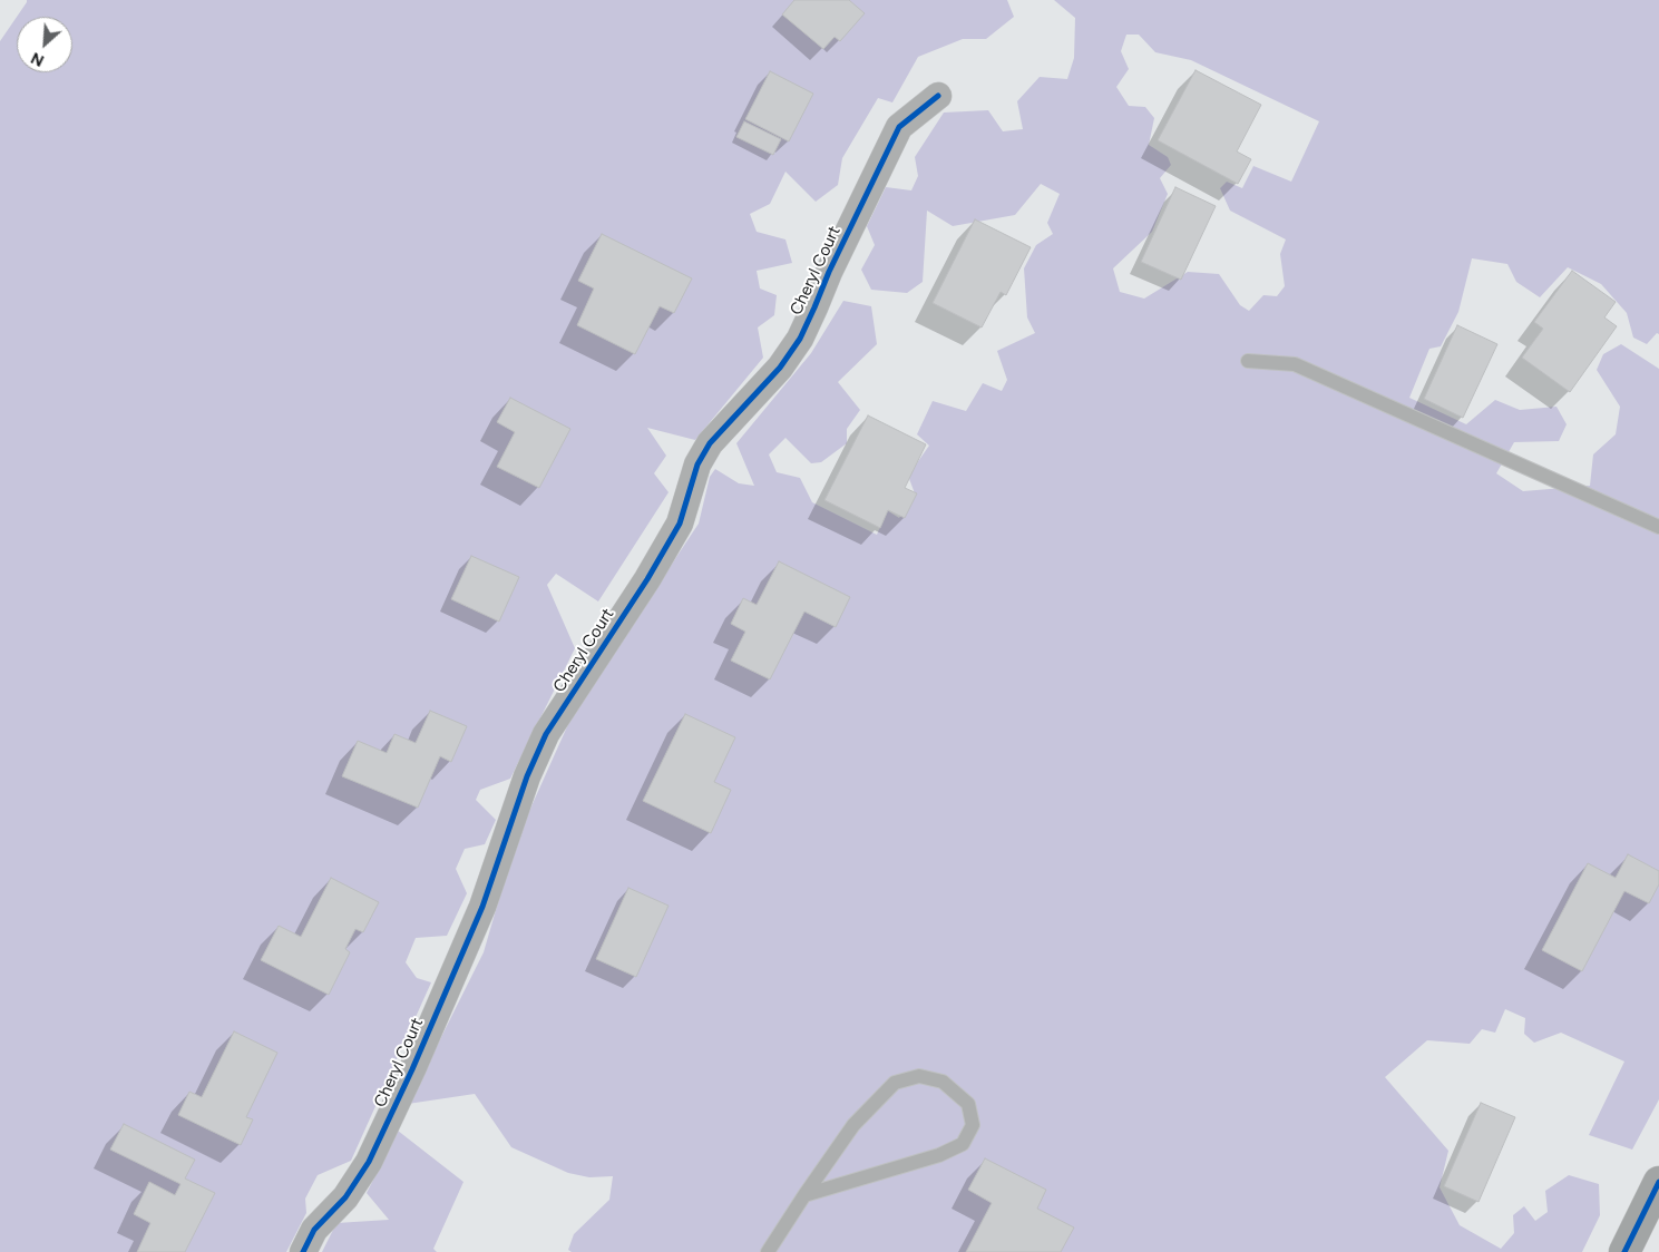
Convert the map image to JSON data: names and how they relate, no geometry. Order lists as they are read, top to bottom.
{
  "streets": {
    "street": ["Cheryl Court"]
  },
  "north": "bottom left"
}
